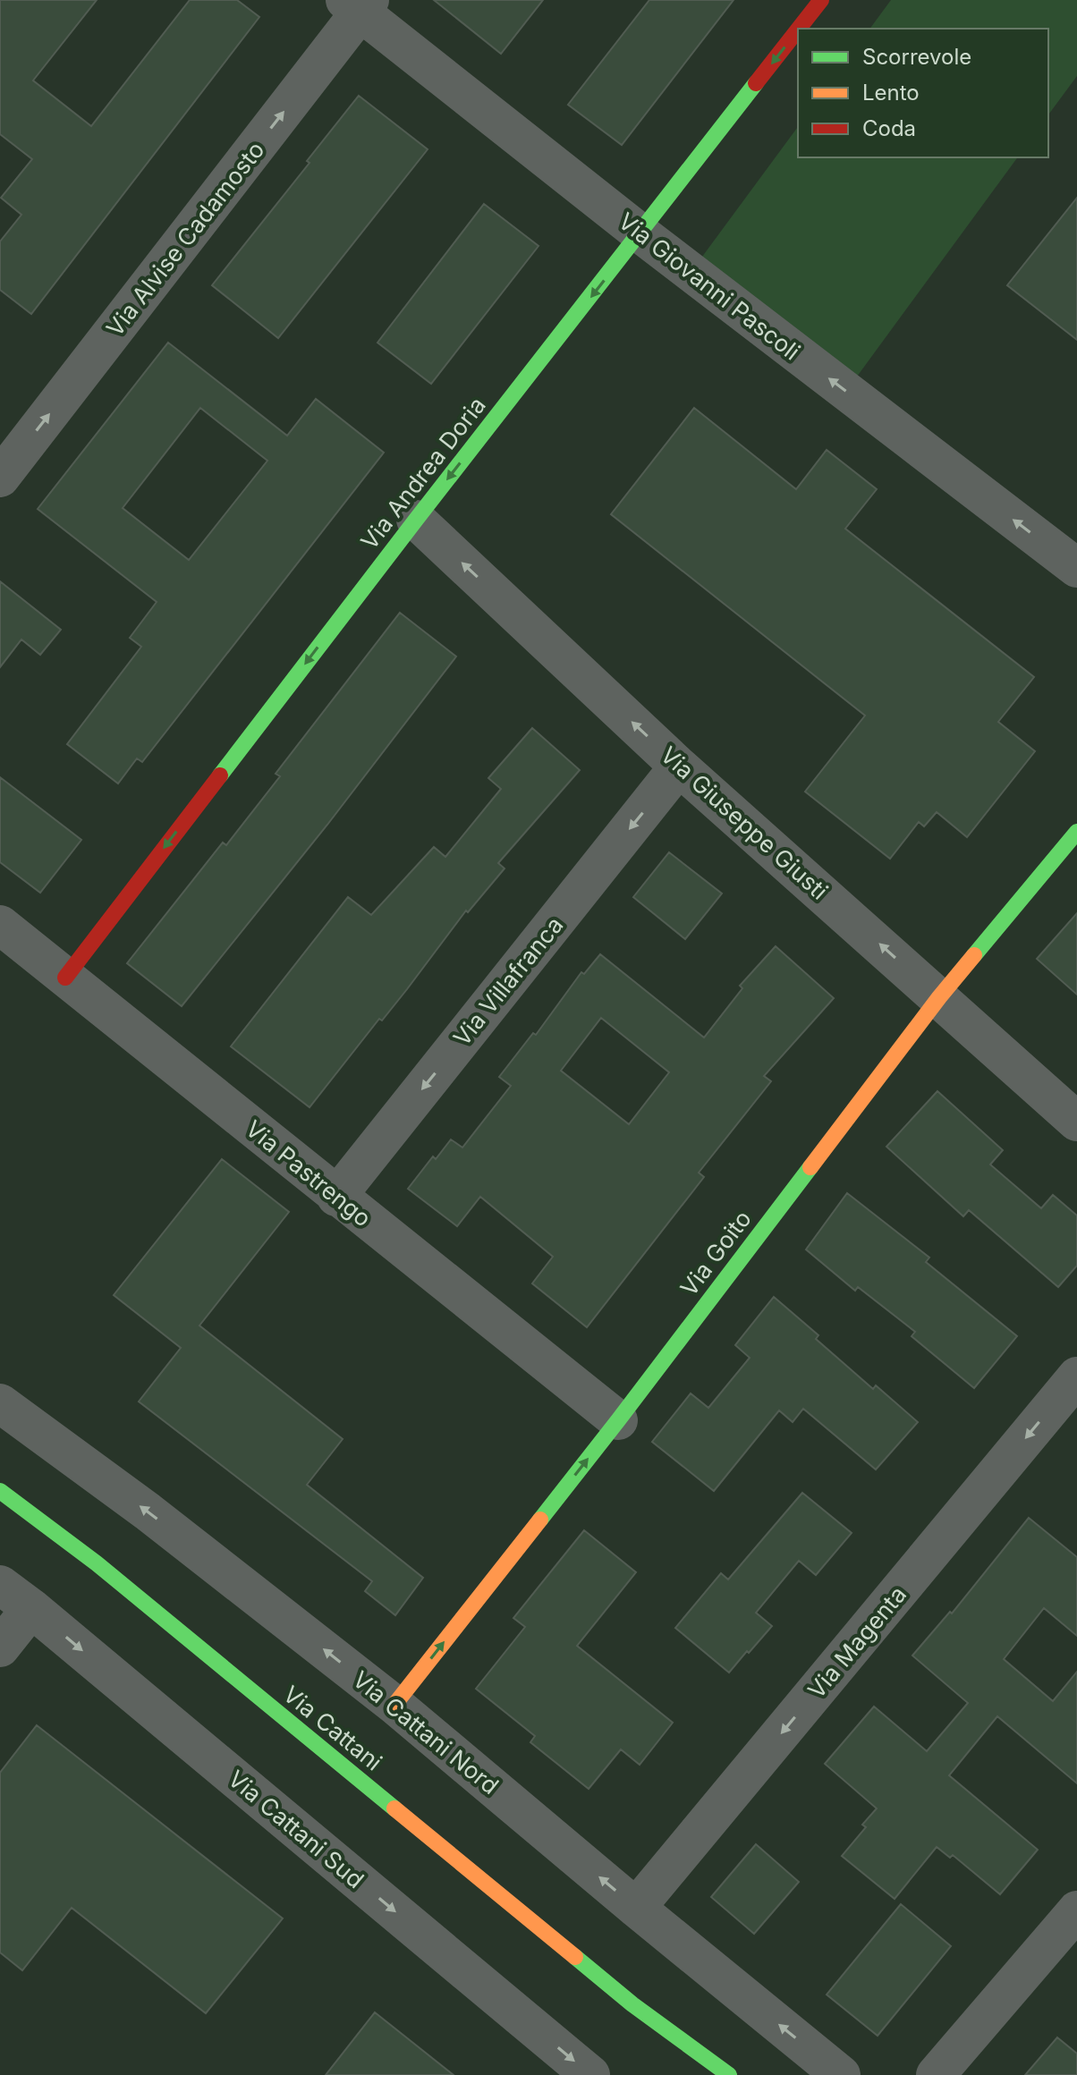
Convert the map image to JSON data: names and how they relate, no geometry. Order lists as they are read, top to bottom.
{
  "streets": {
    "street": [
      "Via Alvise Cadamosto",
      "Via Giovanni Pascoli",
      "Via Andrea Doria",
      "Via Giuseppe Giusti",
      "Via Villafranca",
      "Via Pastrengo",
      "Via Goito",
      "Via Magenta",
      "Via Cattani",
      "Via Cattani Nord",
      "Via Cattani Sud"
    ]
  },
  "crossings": [
    ["Via Alvise Cadamosto", "Via Giovanni Pascoli"],
    ["Via Giovanni Pascoli", "Via Andrea Doria"],
    ["Via Andrea Doria", "Via Giuseppe Giusti"],
    ["Via Andrea Doria", "Via Pastrengo"],
    ["Via Giuseppe Giusti", "Via Villafranca"],
    ["Via Giuseppe Giusti", "Via Goito"],
    ["Via Villafranca", "Via Pastrengo"],
    ["Via Pastrengo", "Via Goito"],
    ["Via Goito", "Via Cattani Nord"],
    ["Via Magenta", "Via Cattani Nord"]
  ],
  "one_way": [
    "Via Alvise Cadamosto",
    "Via Giovanni Pascoli",
    "Via Andrea Doria",
    "Via Giuseppe Giusti",
    "Via Villafranca",
    "Via Cattani Nord",
    "Via Cattani Sud"
  ],
  "legend": ["Scorrevole", "Lento", "Coda"]
}
